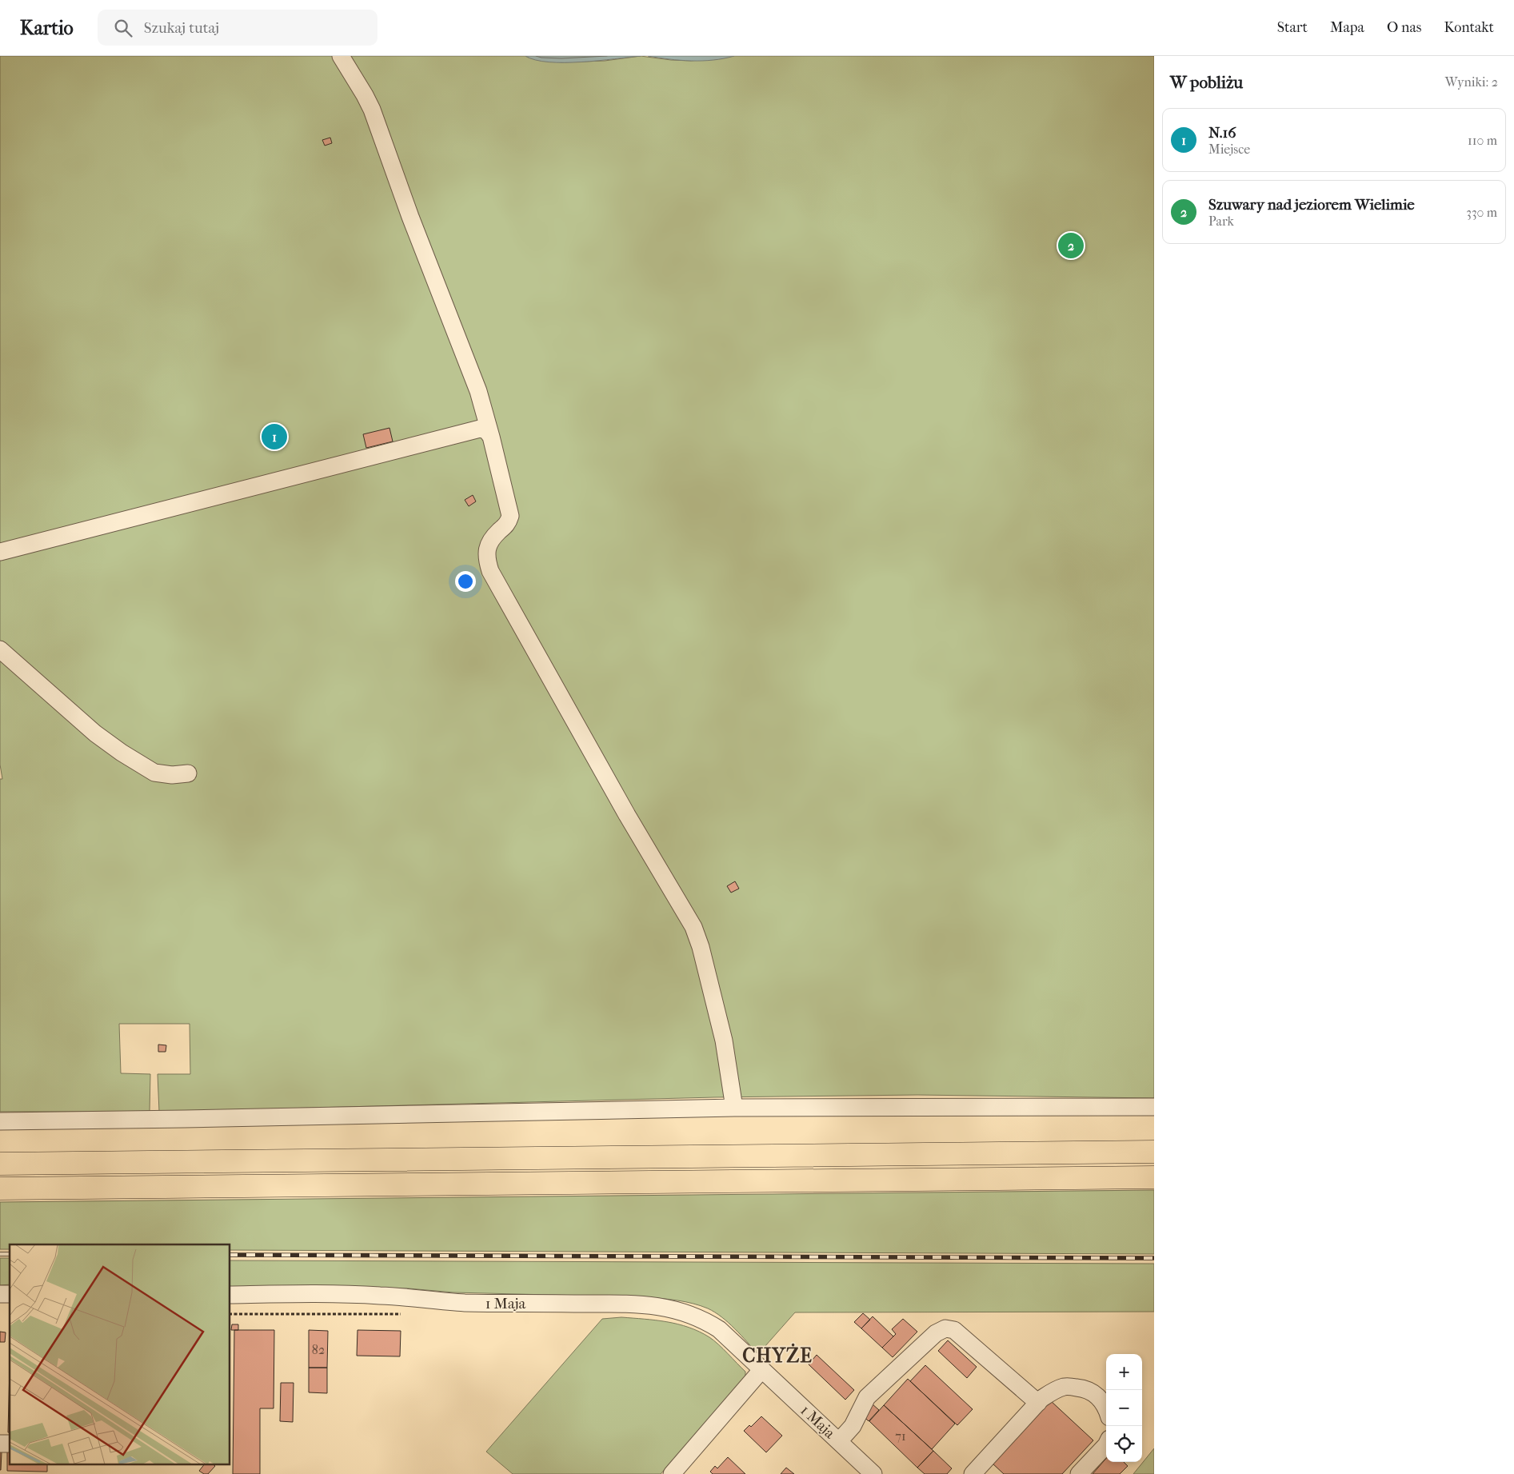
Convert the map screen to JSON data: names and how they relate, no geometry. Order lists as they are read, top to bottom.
{
  "streets": {
    "street": ["1 Maja"]
  },
  "districts": ["CHYŻE"],
  "house_numbers": ["82", "71"],
  "page": {
    "header": "Kartio",
    "search": "Szukaj tutaj",
    "nav": [
      "Start",
      "Mapa",
      "O nas",
      "Kontakt"
    ],
    "heading": ["W pobliżu", "Wyniki: 2"],
    "list": [
      {
        "mark": "1",
        "name": "N.16",
        "note": "Miejsce",
        "value": "110 m"
      },
      {
        "mark": "2",
        "name": "Szuwary nad jeziorem Wielimie",
        "note": "Park",
        "value": "330 m"
      }
    ],
    "pins": ["2", "1"],
    "map_buttons": ["+", "−"]
  }
}
